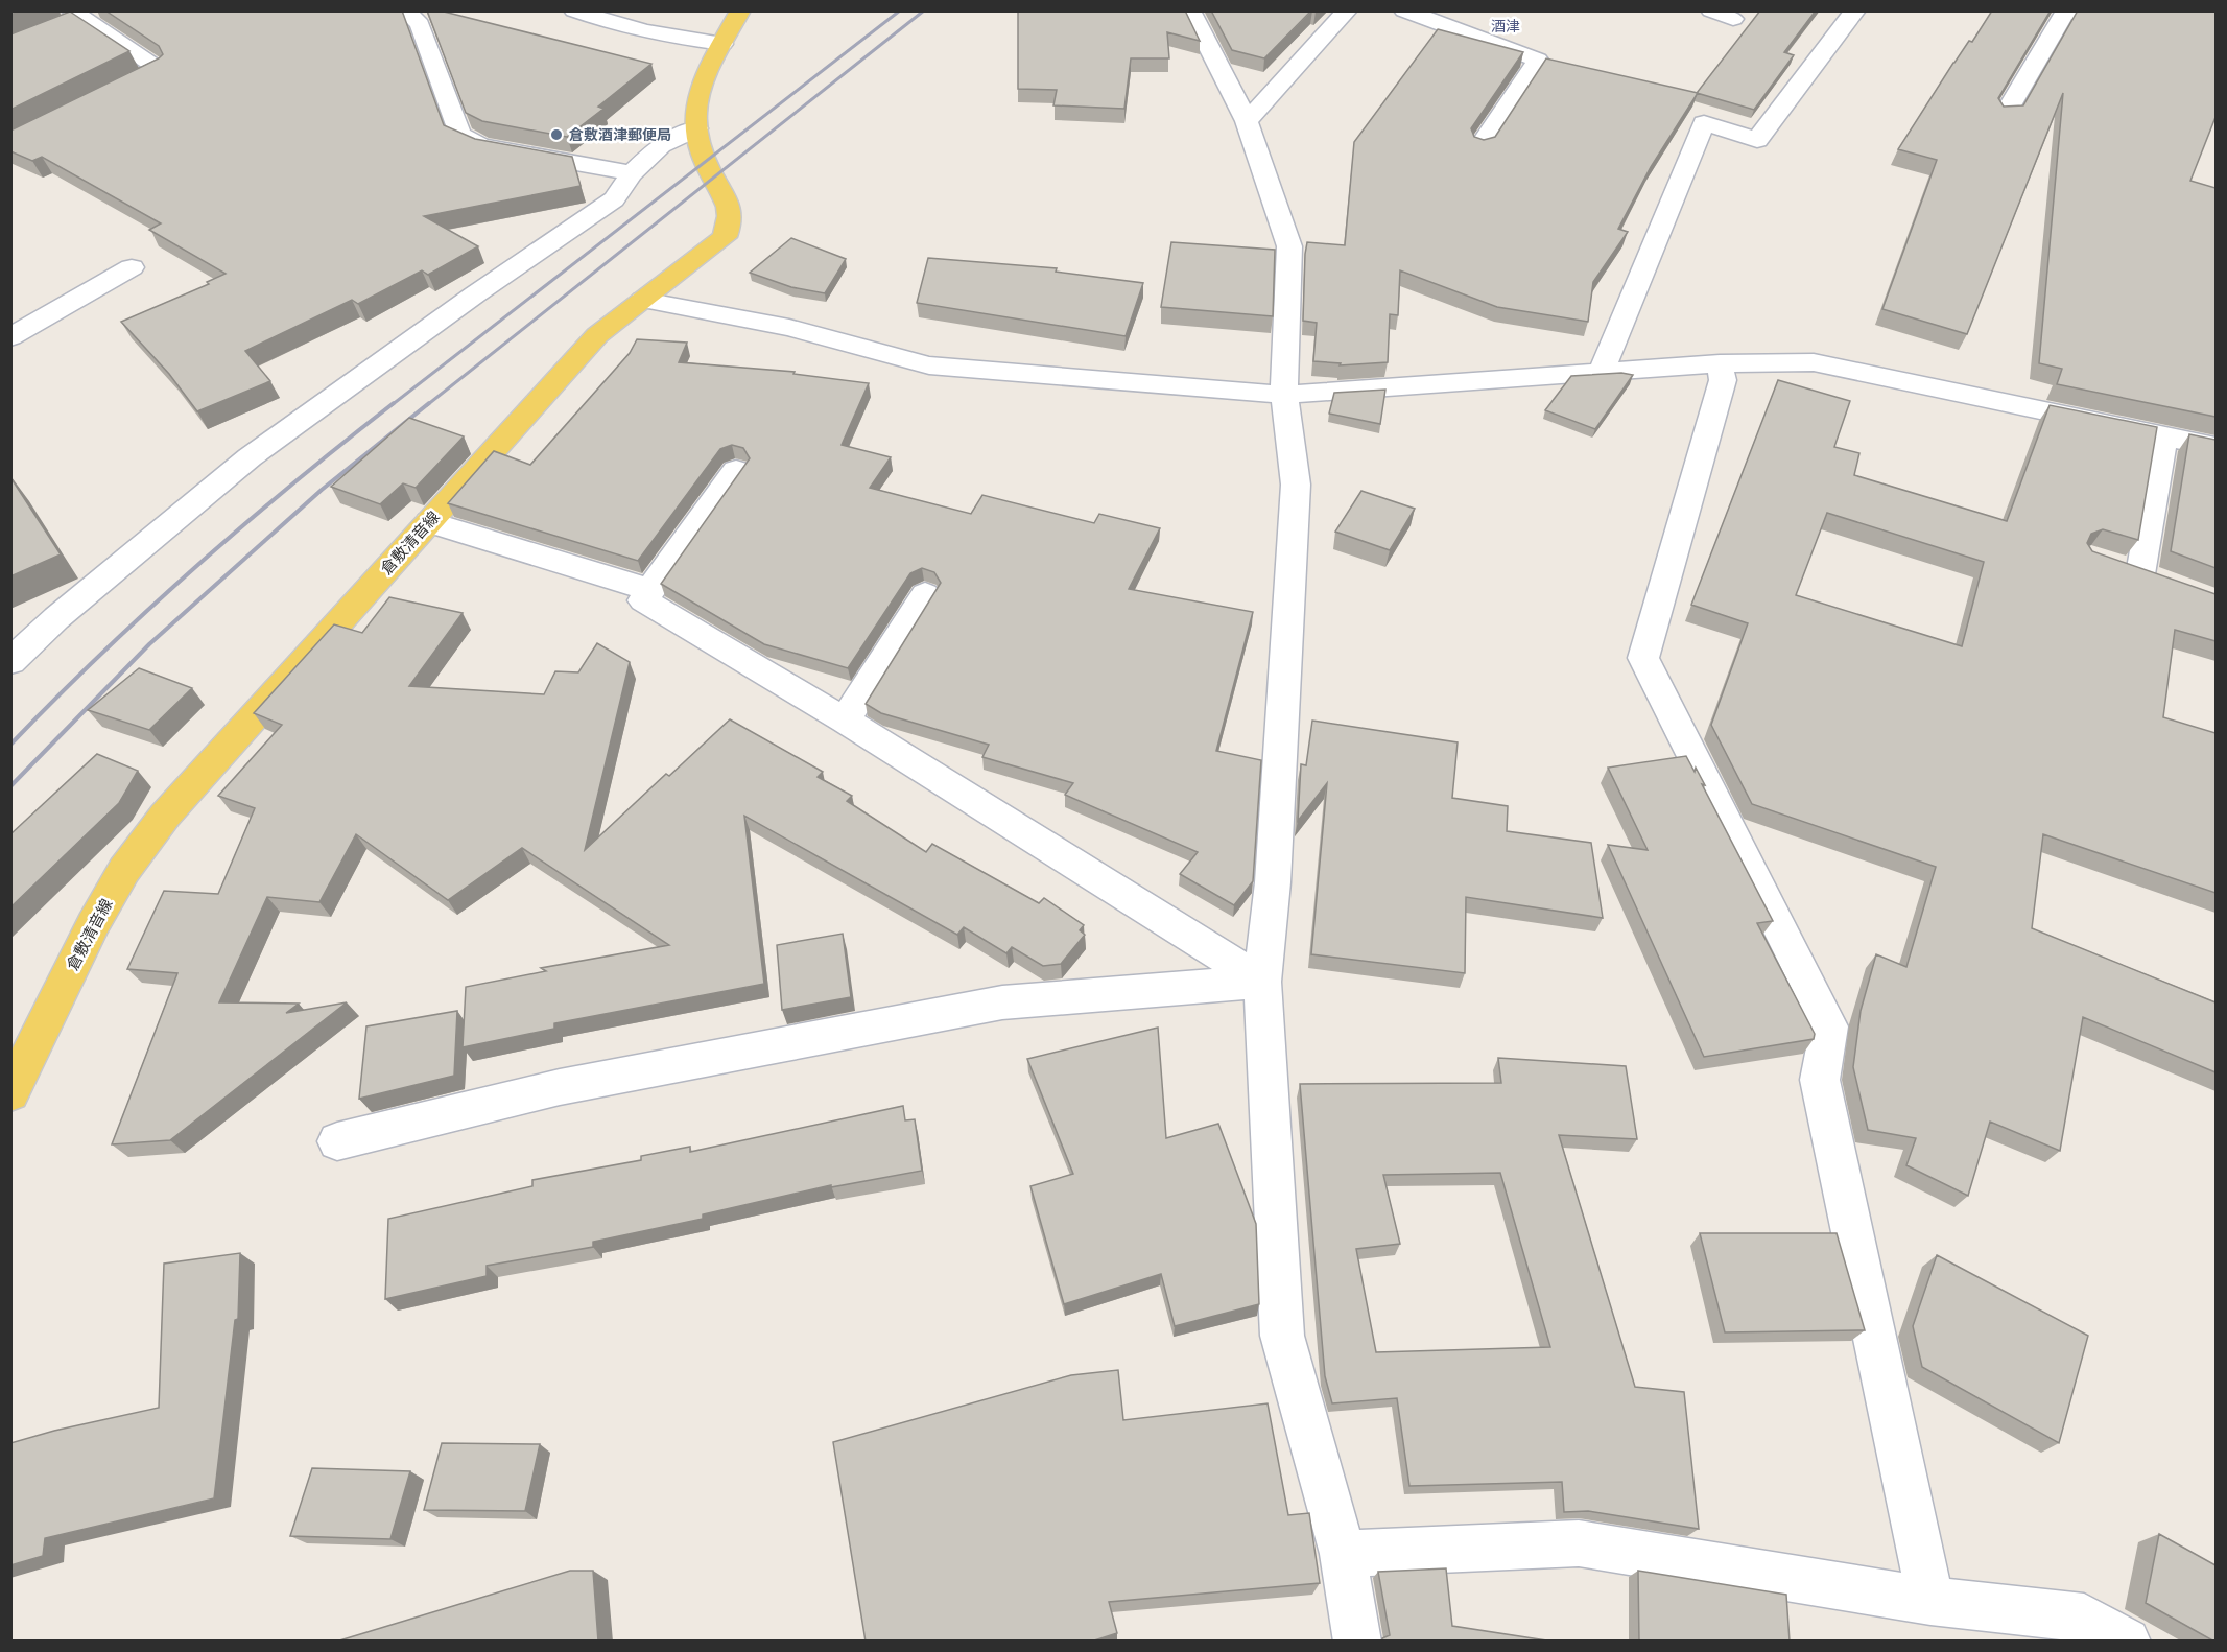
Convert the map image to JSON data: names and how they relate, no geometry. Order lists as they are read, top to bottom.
{
  "streets": {
    "main road": ["倉敷清音線"]
  },
  "districts": ["酒津"],
  "places": ["倉敷酒津郵便局"]
}
